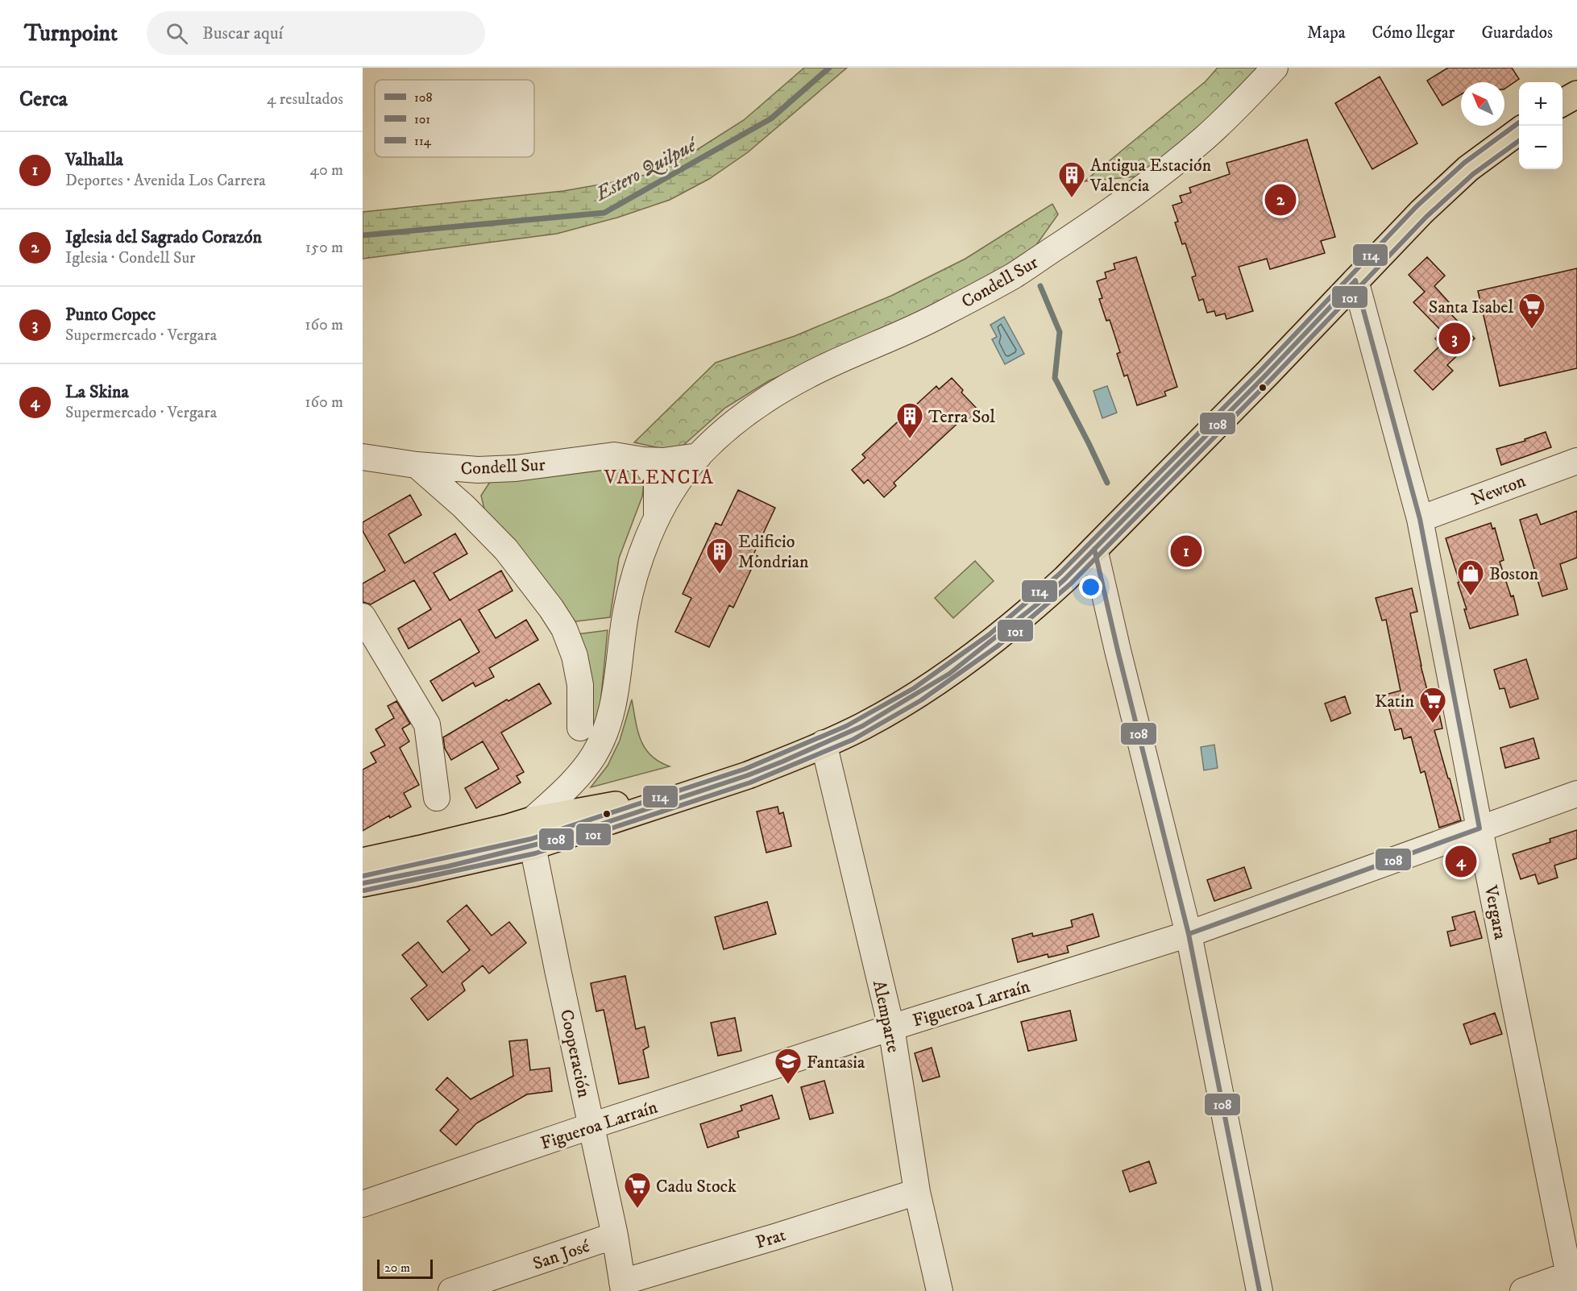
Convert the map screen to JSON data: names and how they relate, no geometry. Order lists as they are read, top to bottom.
{
  "streets": {
    "street": [
      "Condell Sur",
      "Newton",
      "Vergara",
      "Figueroa Larraín",
      "Alemparte",
      "Cooperación",
      "Prat",
      "San José"
    ]
  },
  "crossings": [
    ["Newton", "Vergara"],
    ["Vergara", "Figueroa Larraín"],
    ["Figueroa Larraín", "Alemparte"],
    ["Figueroa Larraín", "Cooperación"],
    ["Alemparte", "Prat"],
    ["Cooperación", "Prat"],
    ["Cooperación", "San José"]
  ],
  "districts": ["VALENCIA"],
  "water": ["Estero Quilpué"],
  "places": {
    "building": ["Antigua Estación Valencia", "Terra Sol", "Edificio Mondrian"],
    "supermarket": ["Santa Isabel", "Katin", "Cadu Stock"],
    "shop": ["Boston"],
    "school or university": ["Fantasia"]
  },
  "lines": ["transit line 114", "transit line 101", "transit line 108"],
  "legend": ["108", "101", "114"],
  "scale_bar": "20 m",
  "north": "top left",
  "page": {
    "header": "Turnpoint",
    "search": "Buscar aquí",
    "nav": ["Mapa", "Cómo llegar", "Guardados"],
    "heading": ["Cerca", "4 resultados"],
    "map_buttons": ["+", "−"],
    "list": [
      {
        "mark": "1",
        "name": "Valhalla",
        "note": "Deportes · Avenida Los Carrera",
        "value": "40 m"
      },
      {
        "mark": "2",
        "name": "Iglesia del Sagrado Corazón",
        "note": "Iglesia · Condell Sur",
        "value": "150 m"
      },
      {
        "mark": "3",
        "name": "Punto Copec",
        "note": "Supermercado · Vergara",
        "value": "160 m"
      },
      {
        "mark": "4",
        "name": "La Skina",
        "note": "Supermercado · Vergara",
        "value": "160 m"
      }
    ],
    "pins": [
      "2",
      "3",
      "1",
      "4"
    ],
    "scale": "20 m"
  }
}
